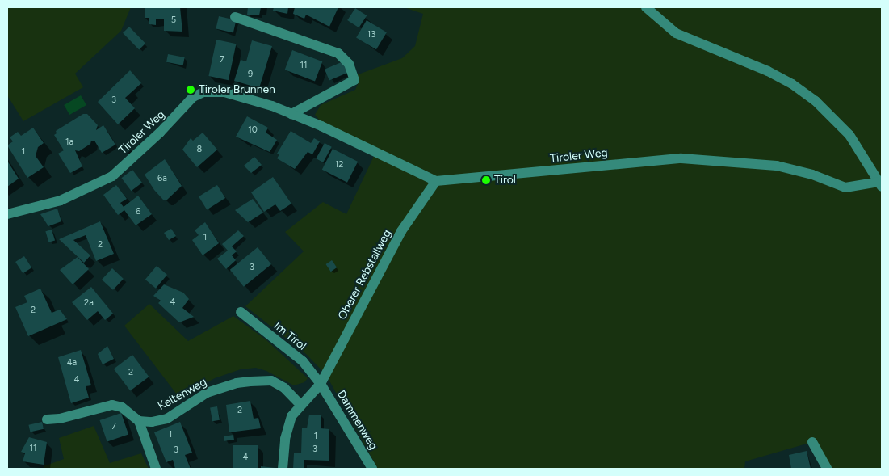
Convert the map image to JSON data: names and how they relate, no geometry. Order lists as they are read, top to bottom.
{
  "streets": {
    "street": [
      "Tiroler Weg",
      "Oberer Rebstallweg",
      "Im Tirol",
      "Keltenweg",
      "Dammenweg"
    ]
  },
  "crossings": [
    ["Tiroler Weg", "Oberer Rebstallweg"],
    ["Oberer Rebstallweg", "Im Tirol"],
    ["Oberer Rebstallweg", "Keltenweg"],
    ["Oberer Rebstallweg", "Dammenweg"],
    ["Im Tirol", "Dammenweg"]
  ],
  "places": ["Tiroler Brunnen", "Tirol"],
  "house_numbers": [
    "5",
    "13",
    "7",
    "11",
    "9",
    "3",
    "10",
    "1a",
    "8",
    "1",
    "12",
    "6a",
    "6",
    "1",
    "2",
    "3",
    "4",
    "2a",
    "2",
    "4a",
    "2",
    "4",
    "2",
    "7",
    "1",
    "1",
    "11",
    "3",
    "3",
    "4"
  ]
}
